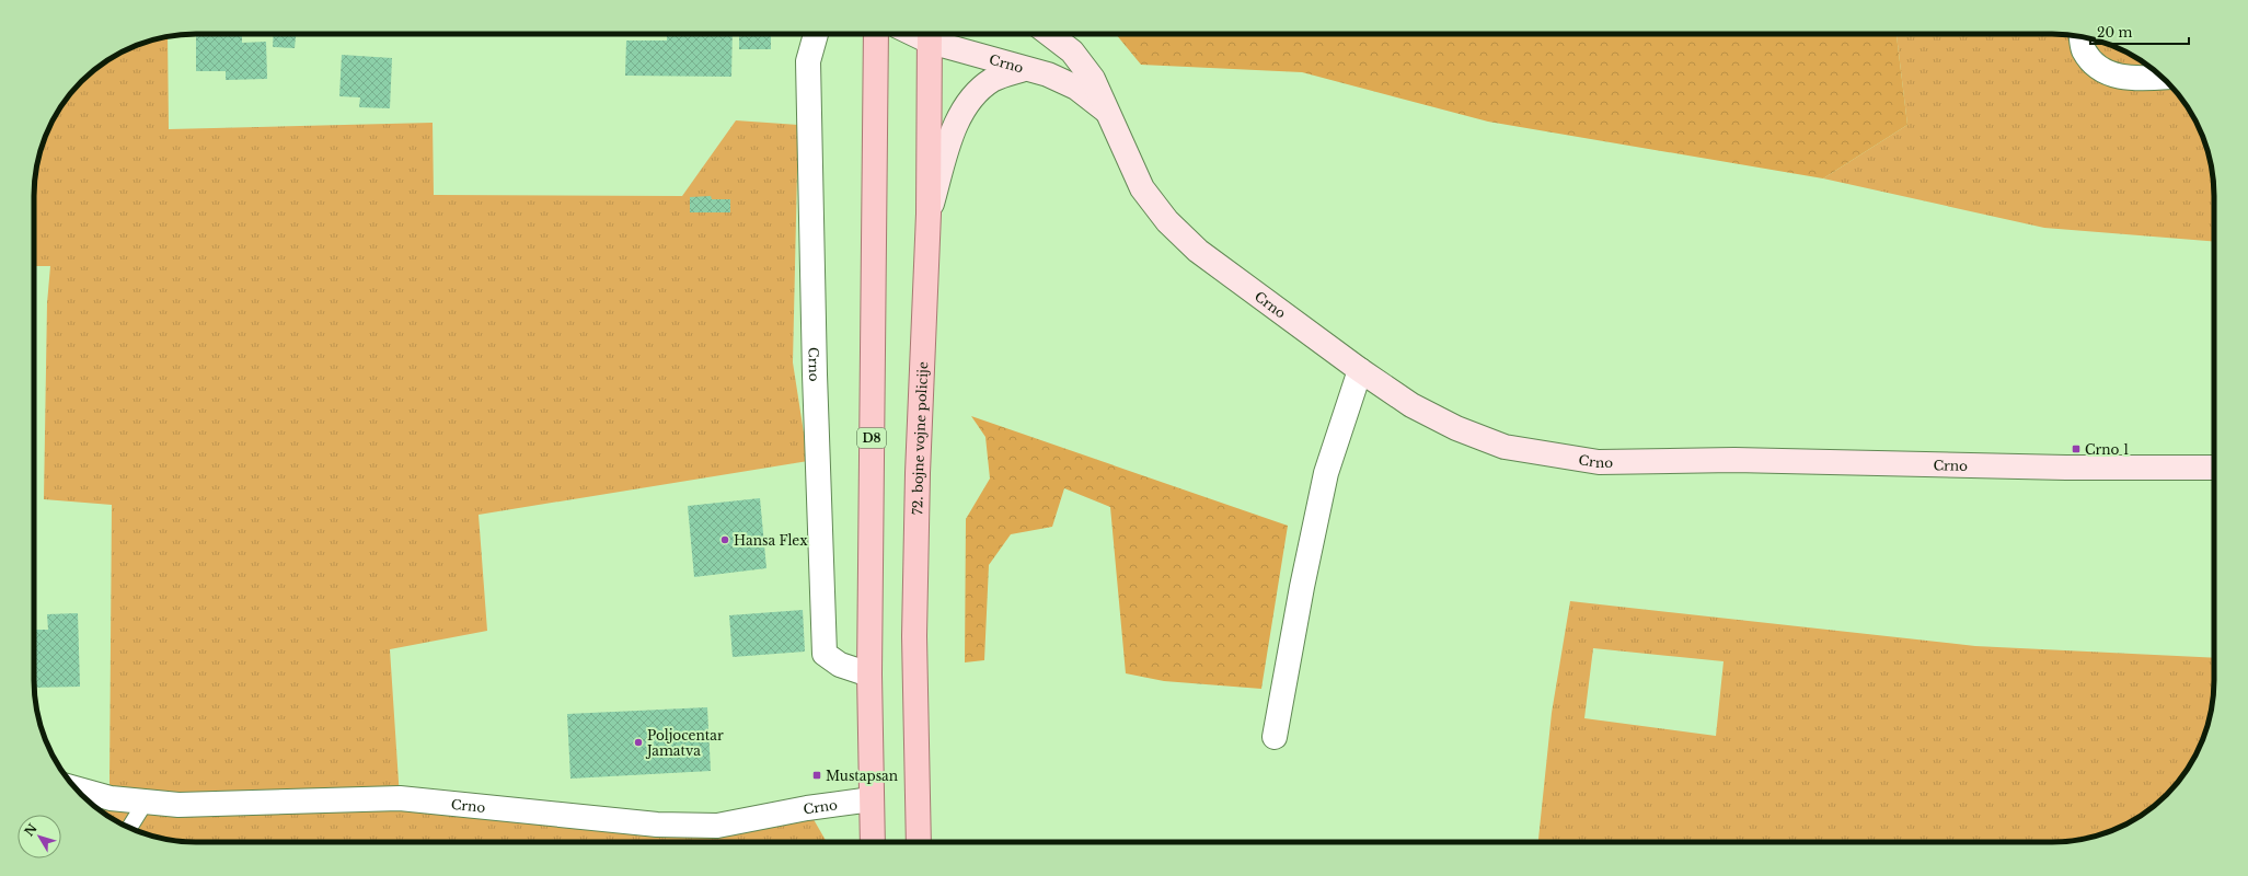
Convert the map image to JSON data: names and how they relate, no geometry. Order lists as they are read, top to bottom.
{
  "streets": {
    "main road": ["D8", "72. bojne vojne policije"],
    "street": ["Crno"]
  },
  "crossings": [
    ["Crno", "D8"],
    ["Crno", "72. bojne vojne policije"]
  ],
  "places": {
    "transit": ["Crno 1", "Mustapsan"],
    "other": ["Hansa Flex", "Poljocentar Jamatva"]
  },
  "scale_bar": "20 m",
  "north": "top left"
}
